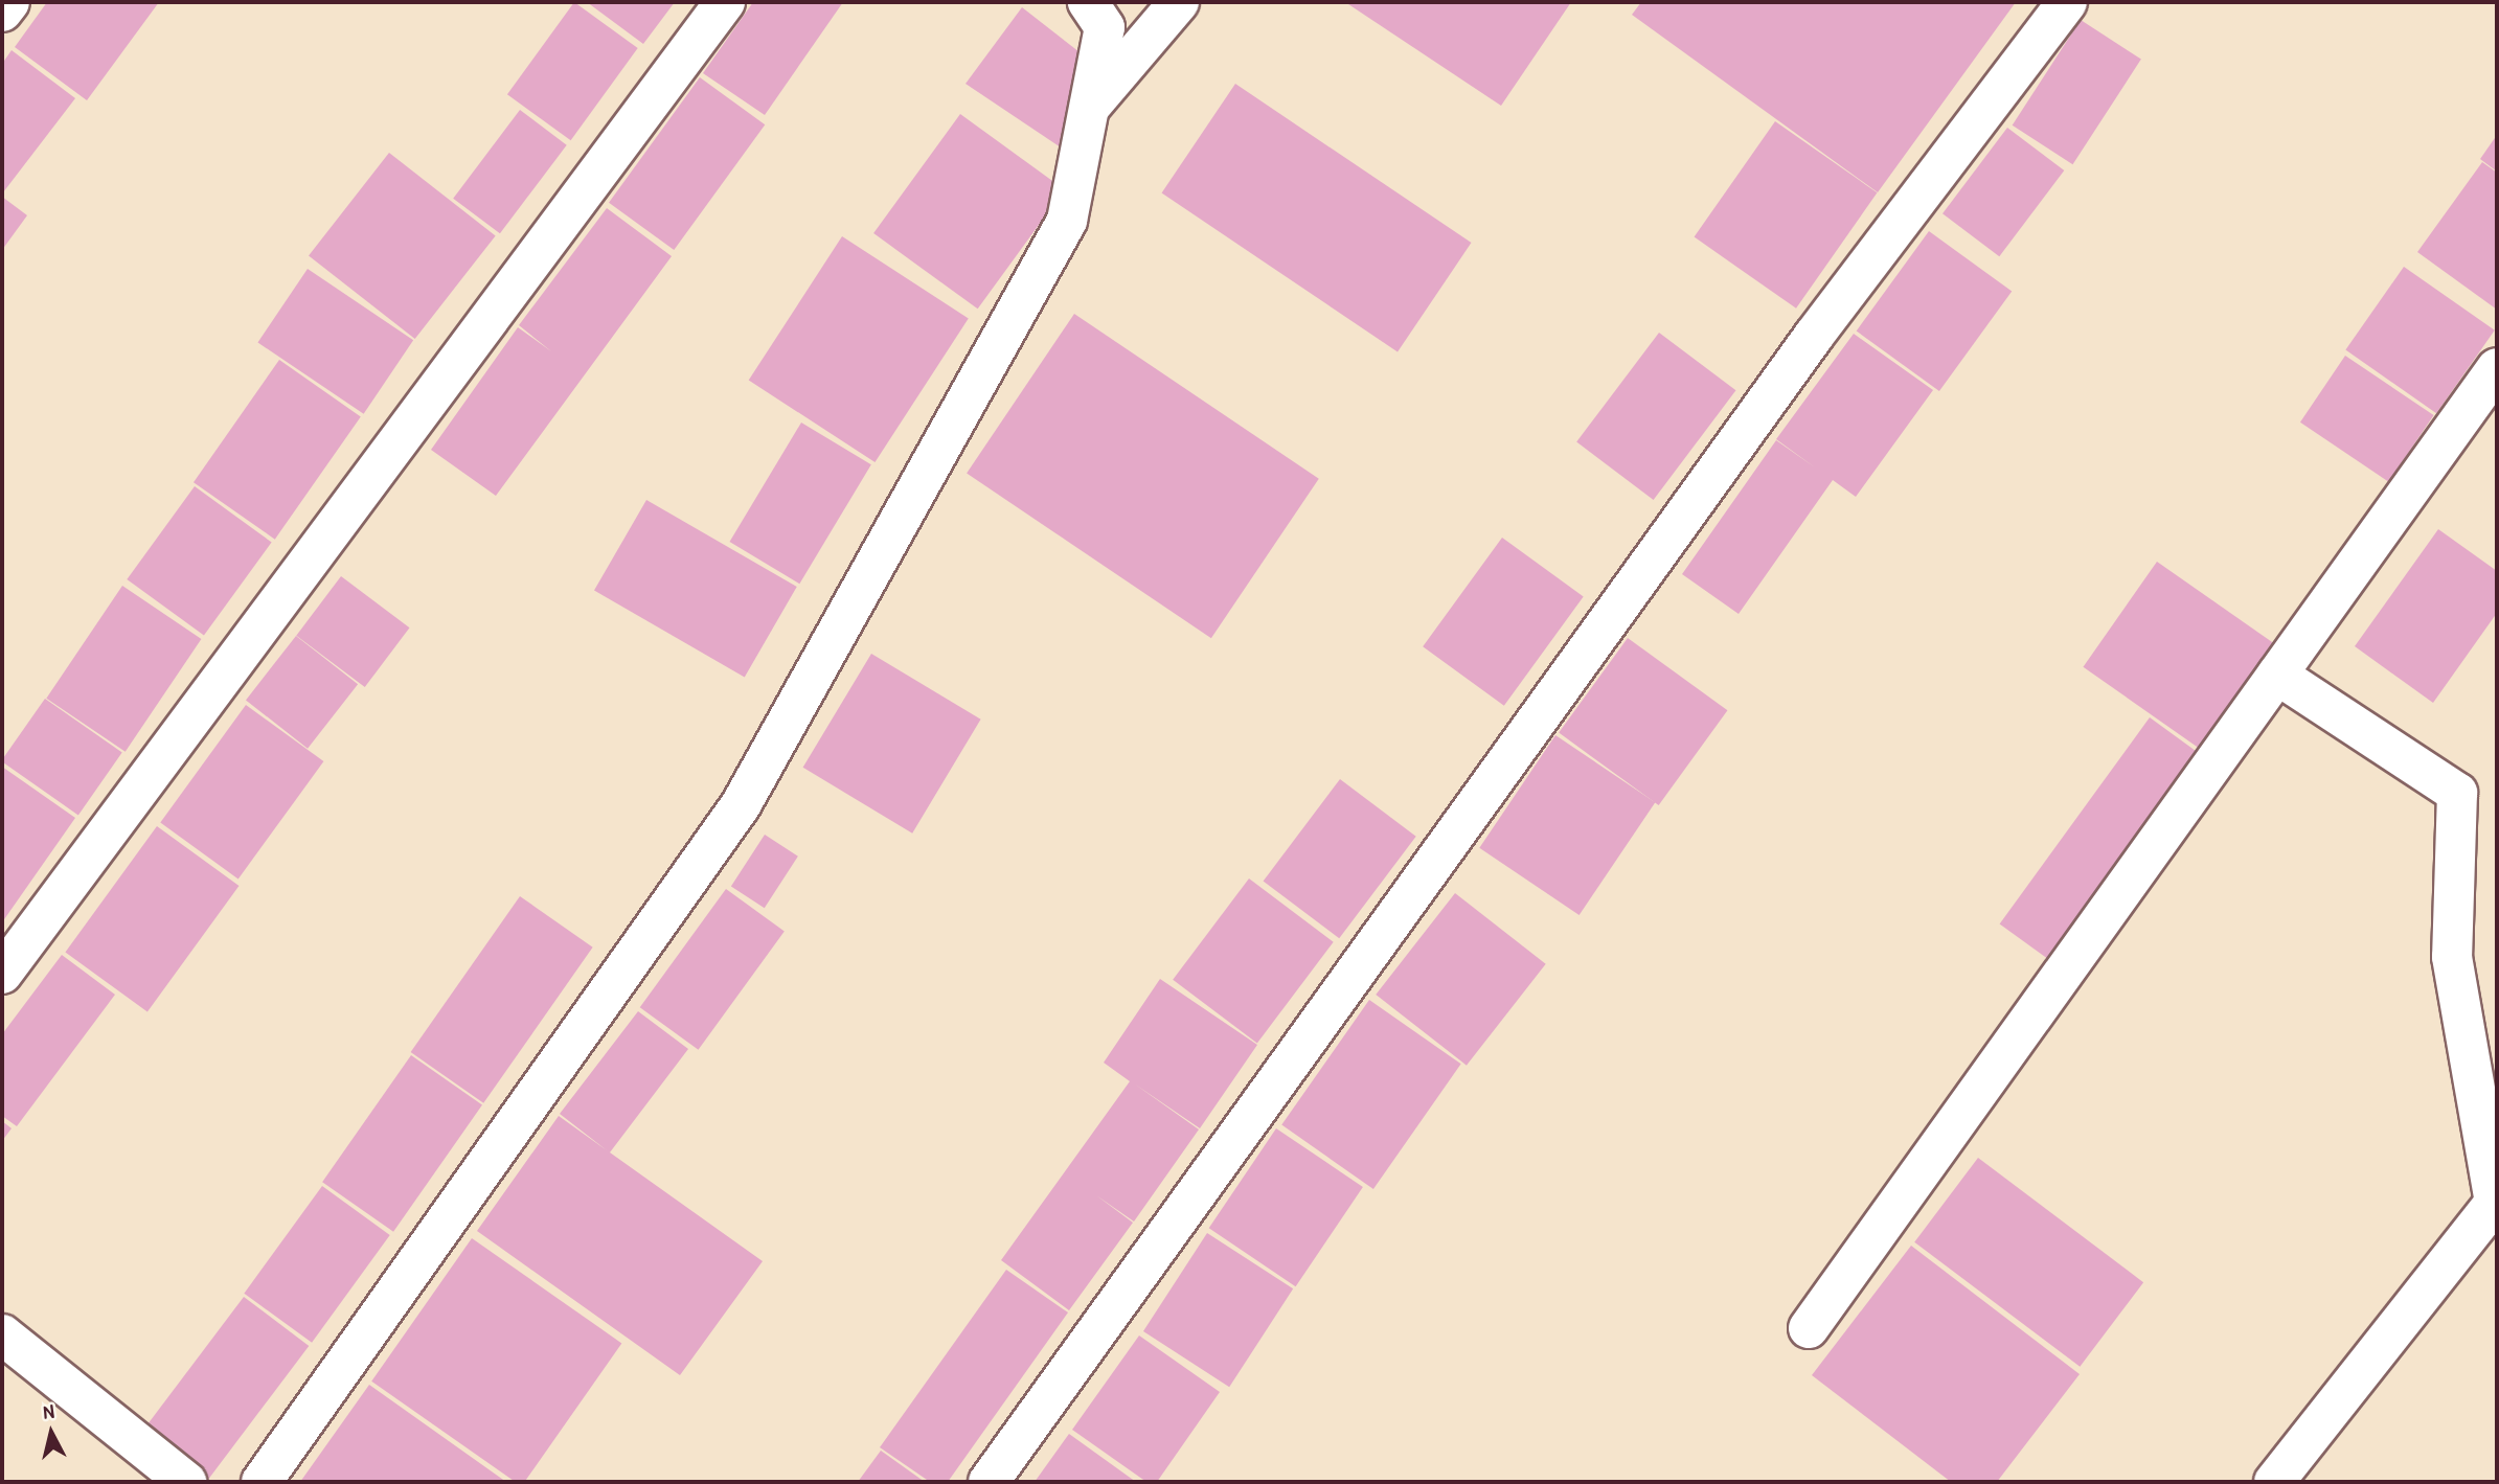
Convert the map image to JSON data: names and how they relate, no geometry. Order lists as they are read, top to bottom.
{
  "north": "top"
}
